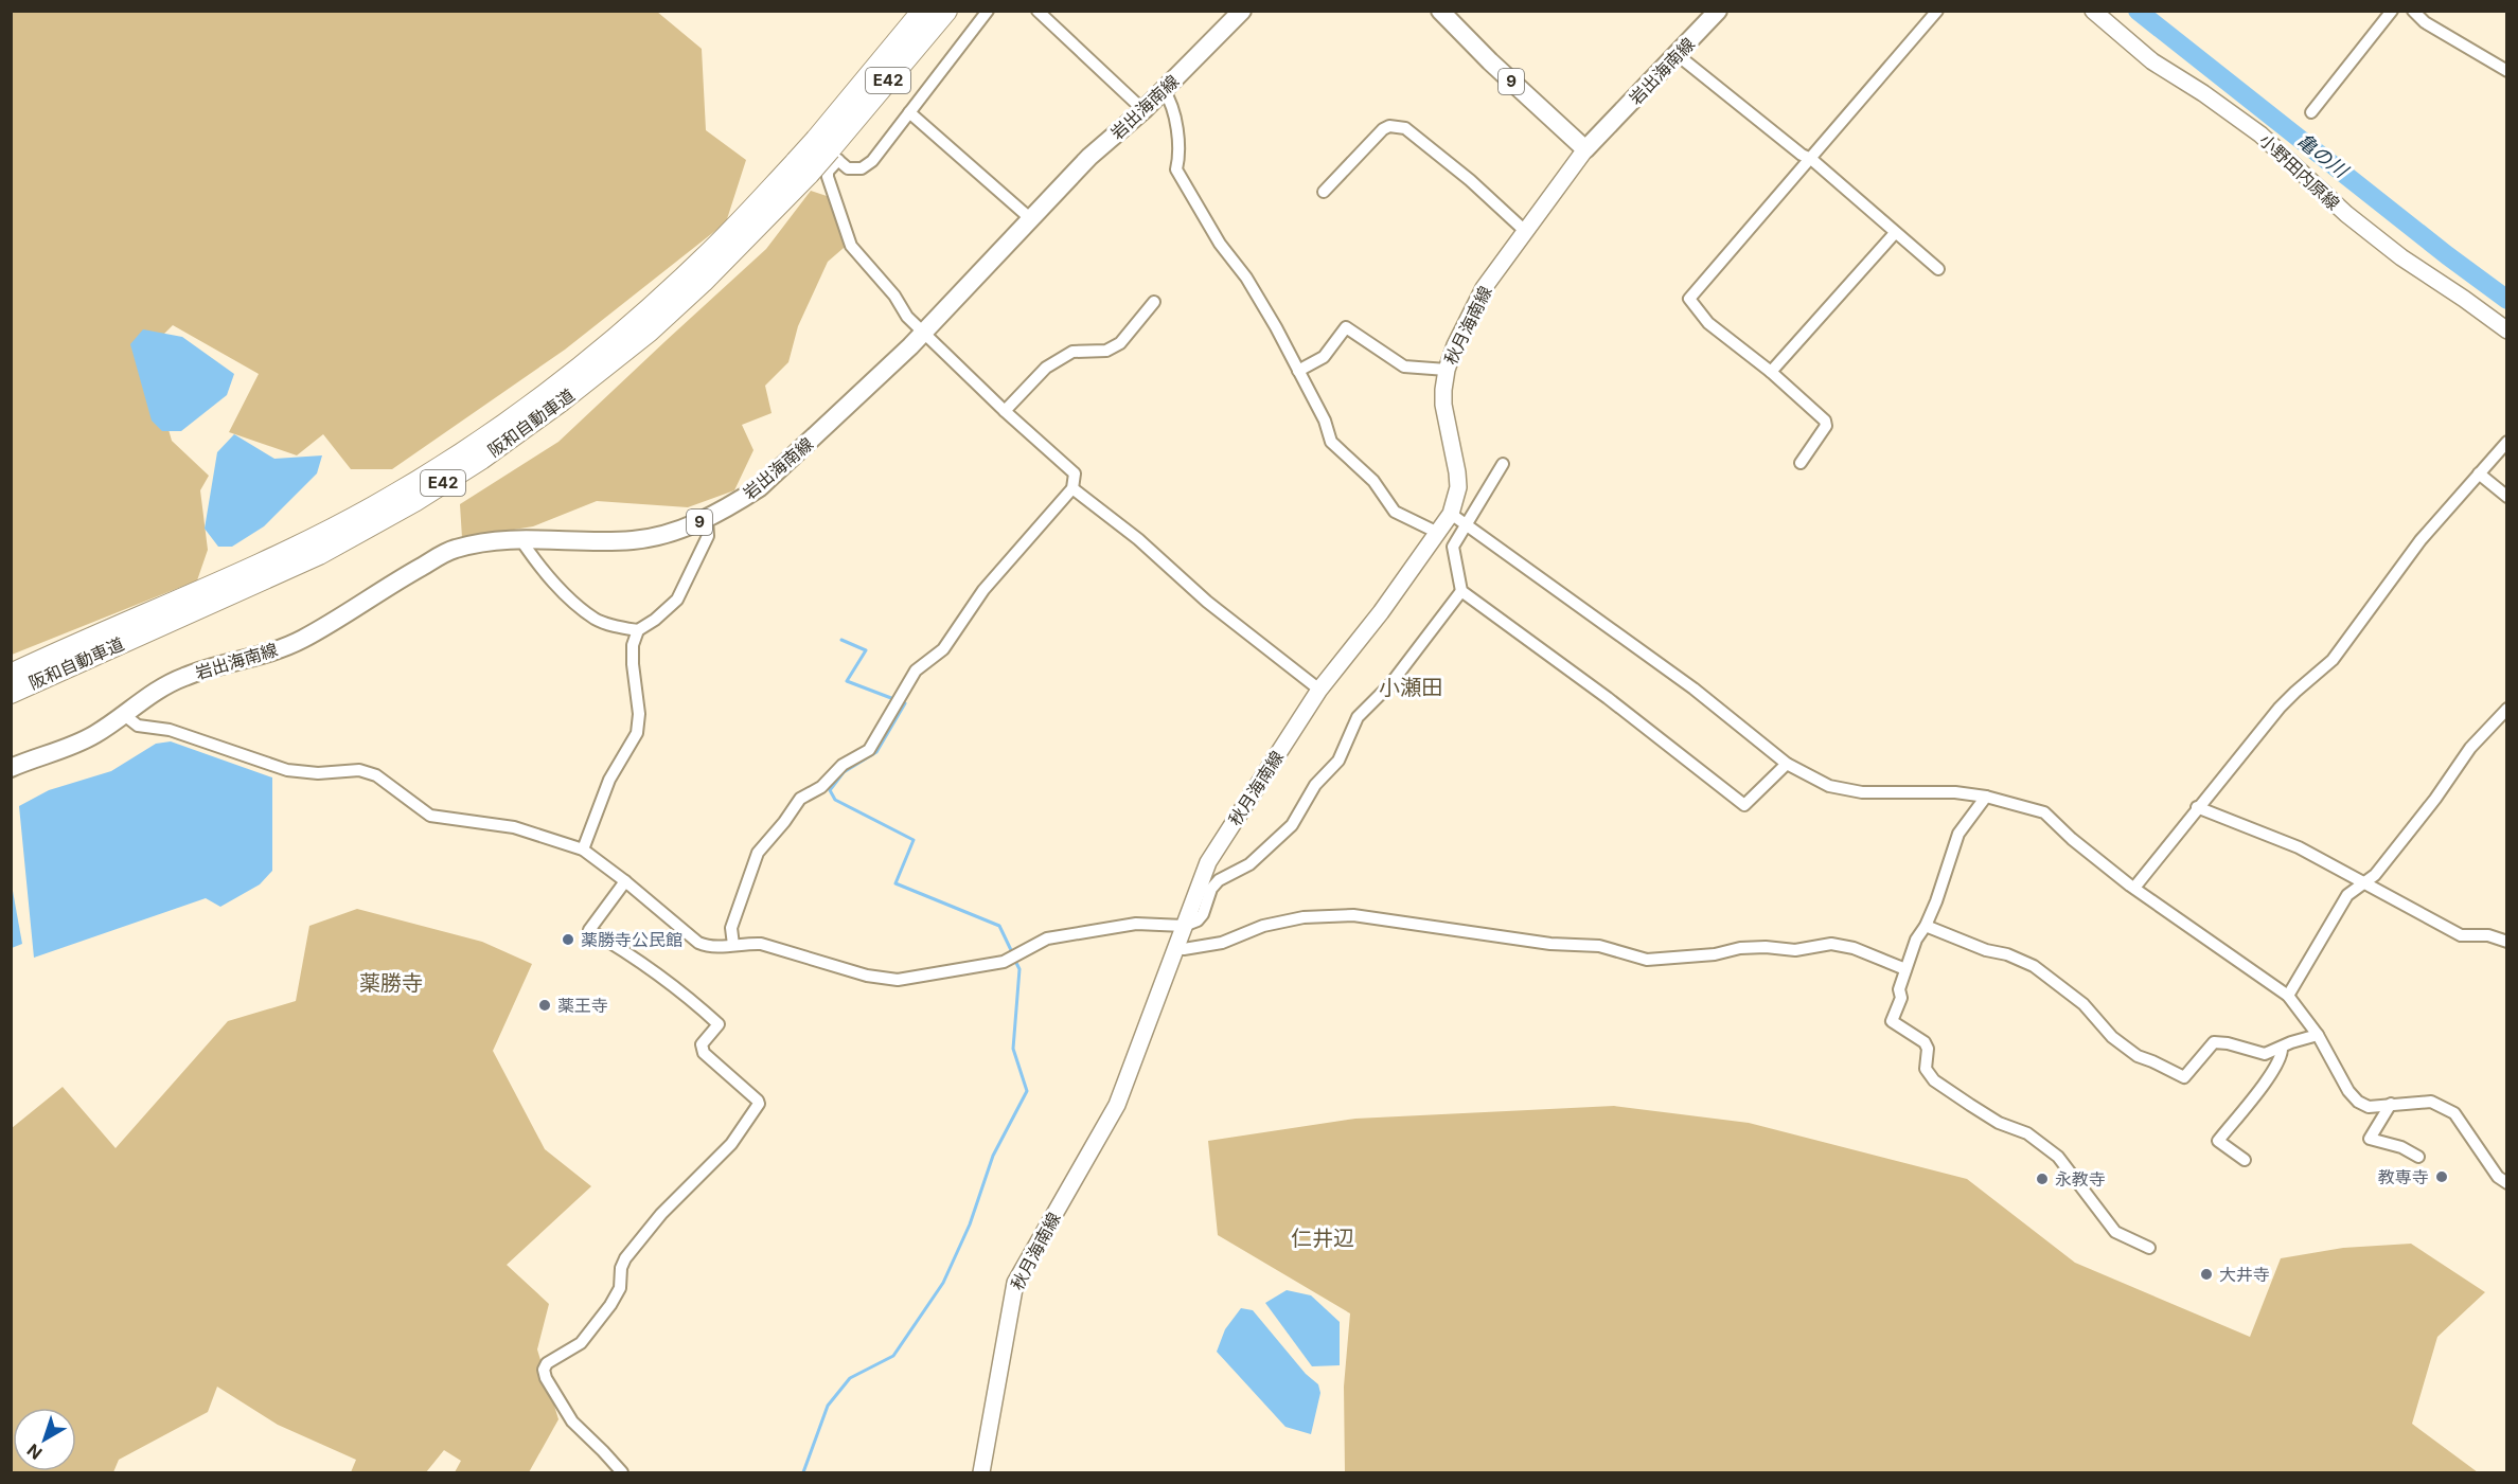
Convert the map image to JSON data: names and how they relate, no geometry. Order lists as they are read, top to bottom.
{
  "streets": {
    "highway": ["E42", "阪和自動車道"],
    "main road": [
      "岩出海南線",
      "9",
      "小野田内原線",
      "秋月海南線"
    ]
  },
  "crossings": [
    ["岩出海南線", "9"],
    ["岩出海南線", "秋月海南線"],
    ["9", "秋月海南線"]
  ],
  "districts": ["小瀬田", "薬勝寺", "仁井辺"],
  "water": ["亀の川"],
  "places": [
    "薬勝寺公民館",
    "薬王寺",
    "教専寺",
    "永教寺",
    "大井寺"
  ],
  "north": "bottom left"
}
